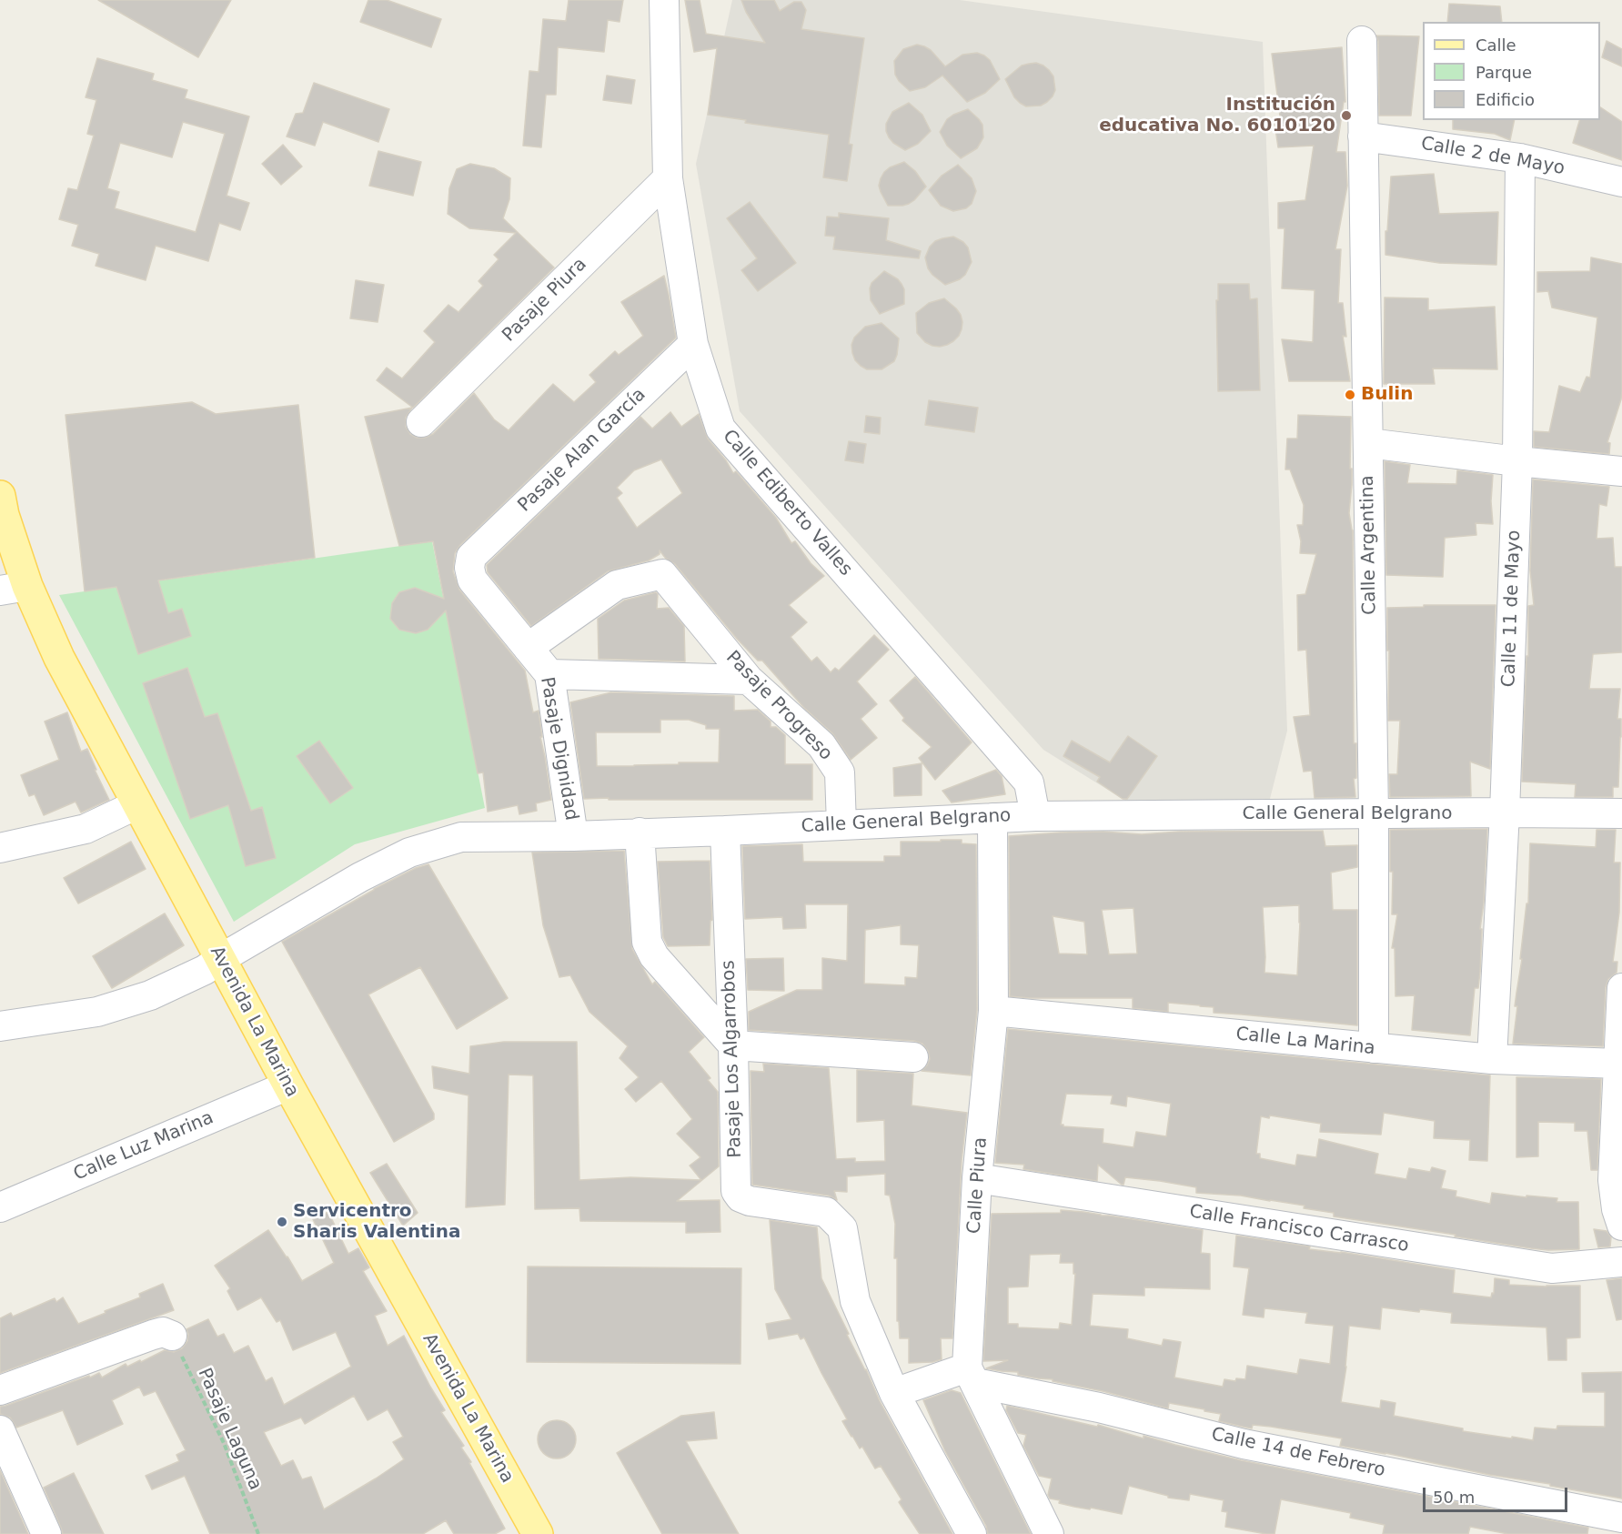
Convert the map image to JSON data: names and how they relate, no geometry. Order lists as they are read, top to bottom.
{
  "streets": {
    "main road": ["Avenida La Marina"],
    "street": [
      "Calle 2 de Mayo",
      "Pasaje Piura",
      "Pasaje Alan García",
      "Calle Ediberto Valles",
      "Calle Argentina",
      "Calle 11 de Mayo",
      "Pasaje Progreso",
      "Pasaje Dignidad",
      "Calle General Belgrano",
      "Calle La Marina",
      "Pasaje Los Algarrobos",
      "Calle Luz Marina",
      "Calle Piura",
      "Calle Francisco Carrasco",
      "Calle 14 de Febrero"
    ],
    "path": ["Pasaje Laguna"]
  },
  "crossings": [
    ["Calle 2 de Mayo", "Calle Argentina"],
    ["Calle 2 de Mayo", "Calle 11 de Mayo"],
    ["Pasaje Piura", "Calle Ediberto Valles"],
    ["Pasaje Alan García", "Calle Ediberto Valles"],
    ["Pasaje Alan García", "Pasaje Dignidad"],
    ["Calle Ediberto Valles", "Calle General Belgrano"],
    ["Calle Argentina", "Calle General Belgrano"],
    ["Calle Argentina", "Calle La Marina"],
    ["Calle 11 de Mayo", "Calle General Belgrano"],
    ["Calle 11 de Mayo", "Calle La Marina"],
    ["Pasaje Progreso", "Pasaje Dignidad"],
    ["Pasaje Progreso", "Calle General Belgrano"],
    ["Pasaje Dignidad", "Calle General Belgrano"],
    ["Calle General Belgrano", "Avenida La Marina"],
    ["Calle General Belgrano", "Pasaje Los Algarrobos"],
    ["Calle General Belgrano", "Calle Piura"],
    ["Avenida La Marina", "Calle Luz Marina"],
    ["Calle La Marina", "Calle Piura"],
    ["Calle Piura", "Calle Francisco Carrasco"],
    ["Calle Piura", "Calle 14 de Febrero"]
  ],
  "places": ["Institución educativa No. 6010120", "Bulin", "Servicentro Sharis Valentina"],
  "legend": ["Calle", "Parque", "Edificio"],
  "scale_bar": "50 m"
}
